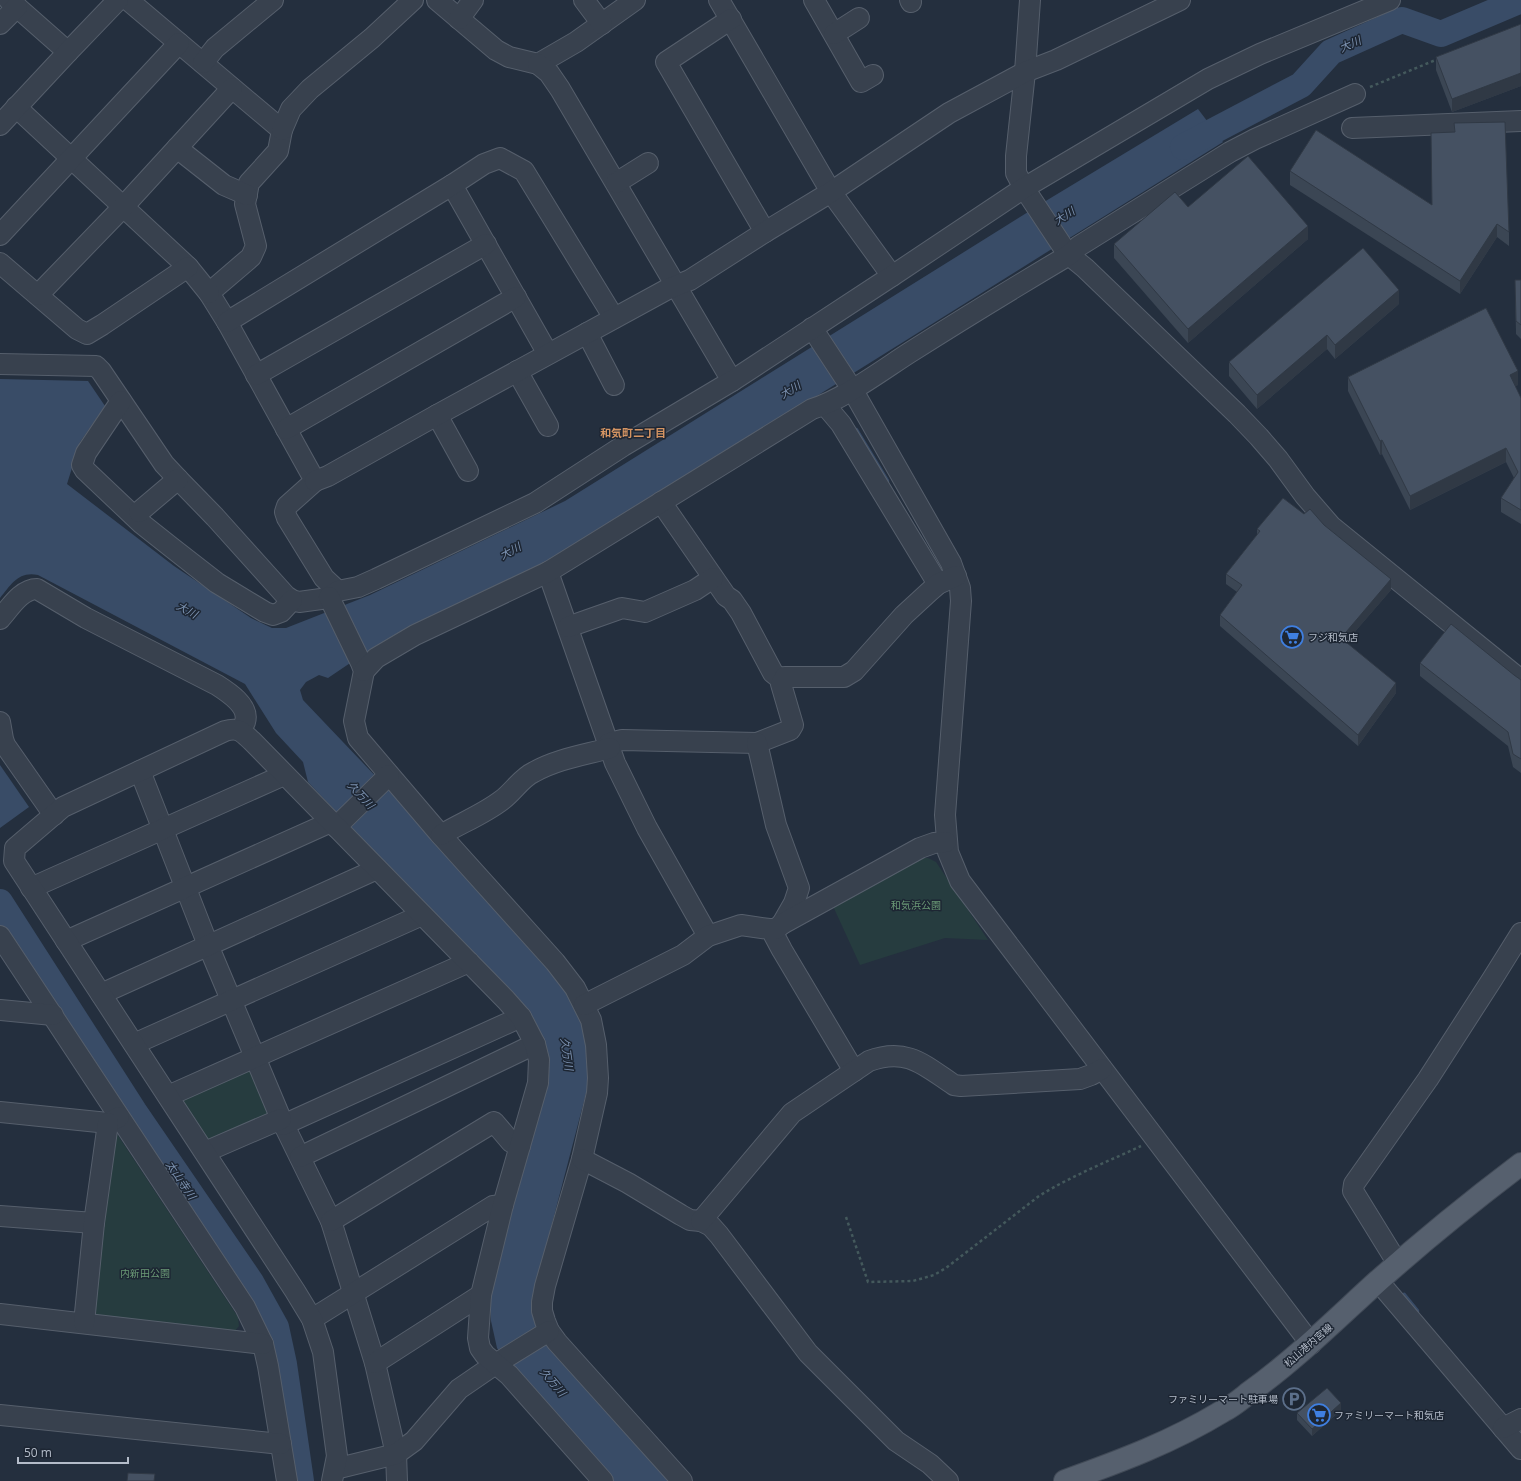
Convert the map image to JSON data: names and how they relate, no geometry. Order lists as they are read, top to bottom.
{
  "streets": {
    "main road": ["松山港内宮線"]
  },
  "districts": ["和気町二丁目"],
  "water": ["大川", "久万川", "太山寺川"],
  "parks": ["和気浜公園", "内新田公園"],
  "places": {
    "supermarket": ["フジ和気店", "ファミリーマート和気店"],
    "parking": ["ファミリーマート駐車場"]
  },
  "scale_bar": "50 m"
}
